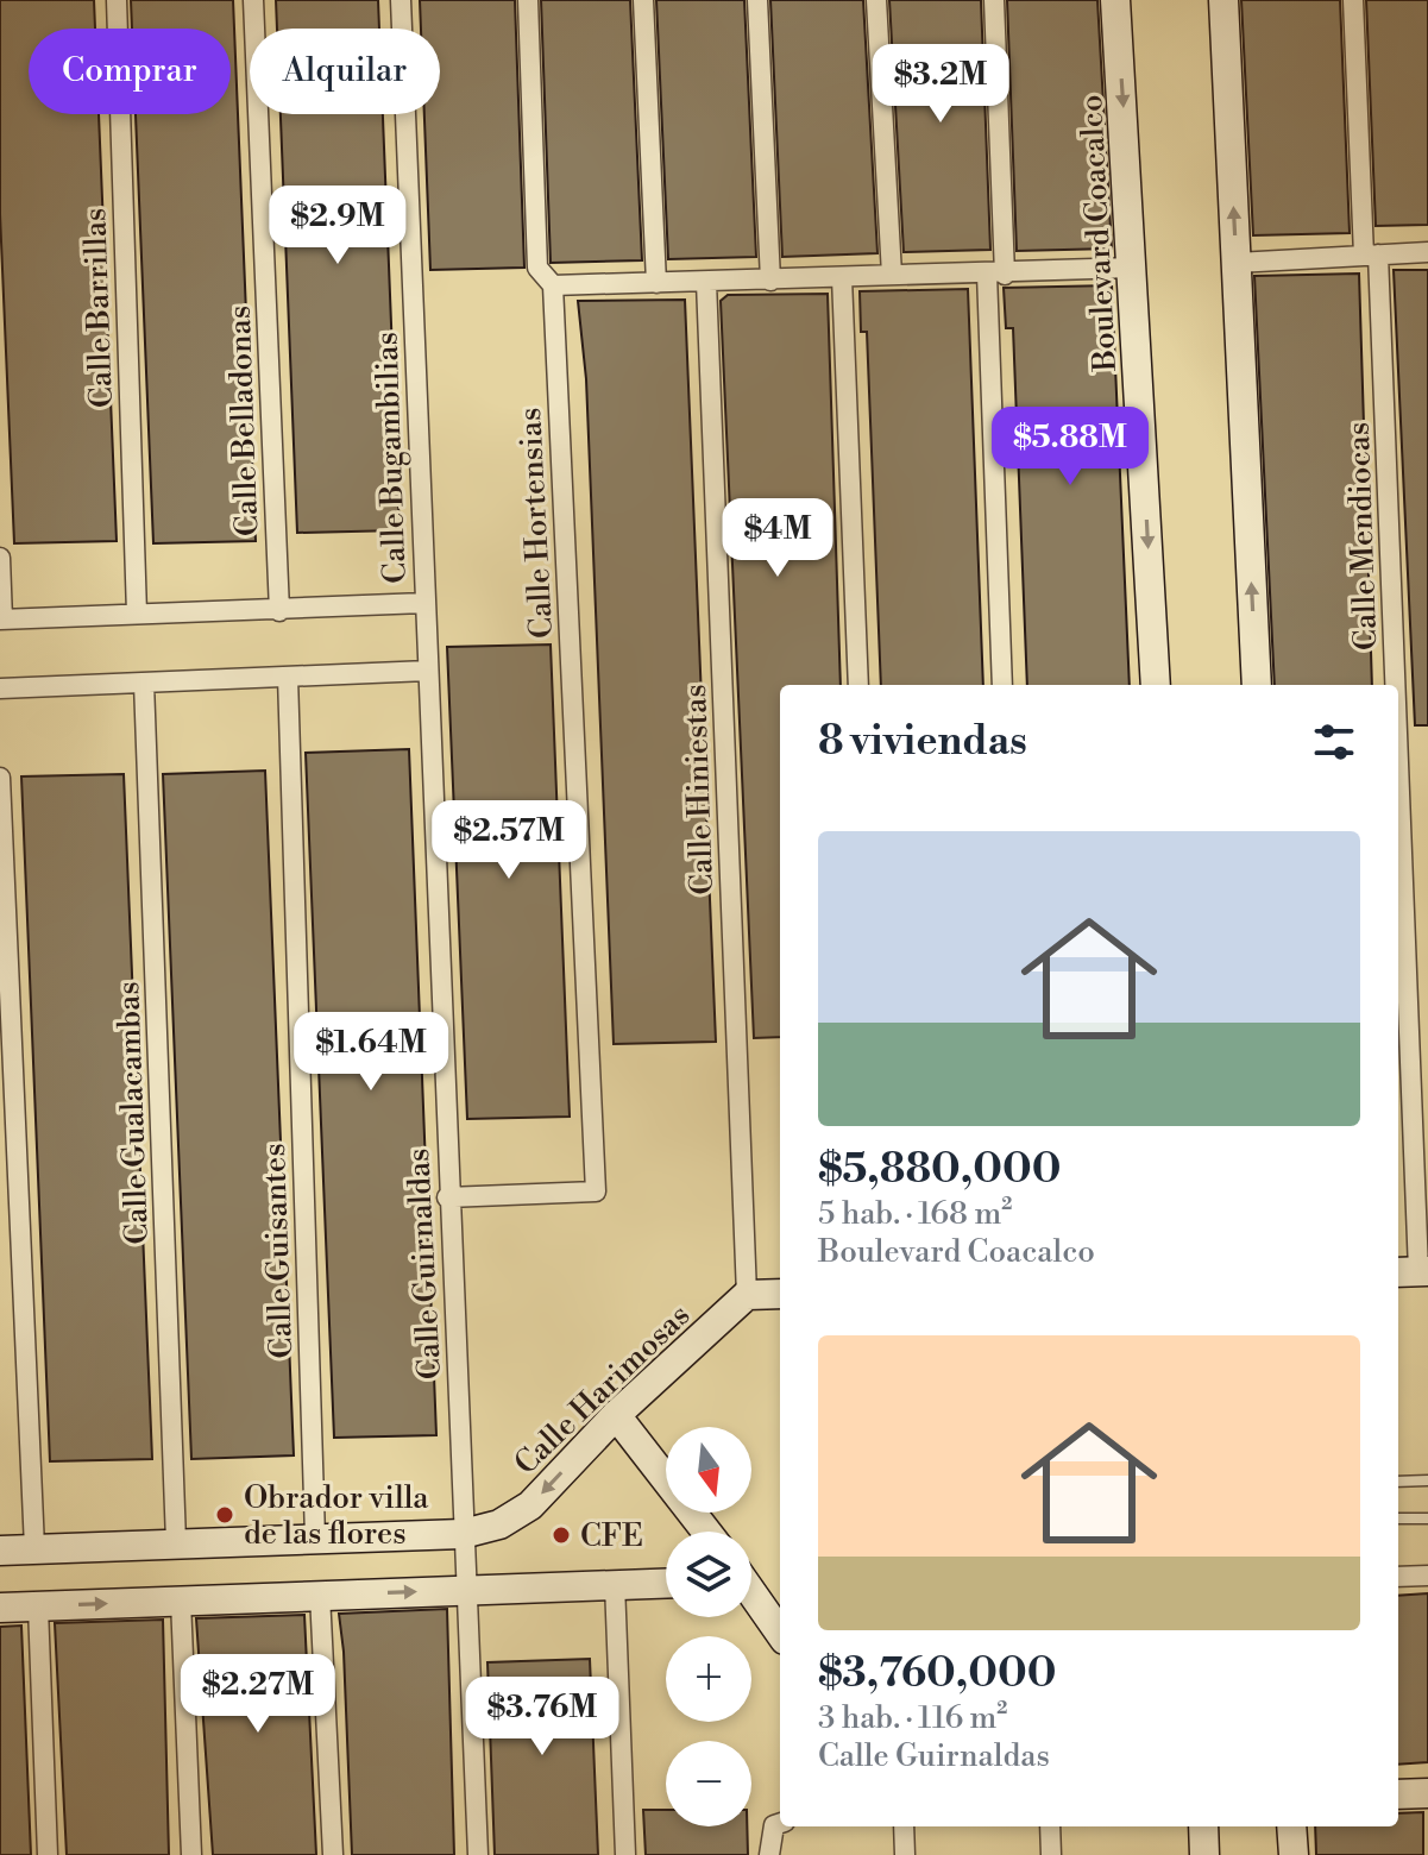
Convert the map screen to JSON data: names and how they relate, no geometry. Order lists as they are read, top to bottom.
{
  "streets": {
    "street": [
      "Boulevard Coacalco",
      "Calle Barrillas",
      "Calle Belladonas",
      "Calle Bugambilias",
      "Calle Hortensias",
      "Calle Mendiocas",
      "Calle Hiniestas",
      "Calle Gualacambas",
      "Calle Guisantes",
      "Calle Guirnaldas",
      "Calle Harimosas"
    ]
  },
  "crossings": [
    ["Calle Barrillas", "Calle Bugambilias"],
    ["Calle Belladonas", "Calle Bugambilias"],
    ["Calle Bugambilias", "Calle Guirnaldas"],
    ["Calle Hortensias", "Calle Guirnaldas"],
    ["Calle Hiniestas", "Calle Harimosas"],
    ["Calle Gualacambas", "Calle Harimosas"],
    ["Calle Guisantes", "Calle Harimosas"],
    ["Calle Guirnaldas", "Calle Harimosas"]
  ],
  "places": ["Obrador villa de las flores", "CFE"],
  "north": "bottom",
  "page": {
    "chip": ["Comprar", "Alquilar"],
    "price": [
      "$3.2M",
      "$2.9M",
      "$5.88M",
      "$4M",
      "$2.57M",
      "$1.64M",
      "$2.27M",
      "$3.76M"
    ],
    "heading": "8 viviendas",
    "list": [
      {
        "name": "$5,880,000",
        "note": "5 hab. · 168 m² · Boulevard Coacalco"
      },
      {
        "name": "$3,760,000",
        "note": "3 hab. · 116 m² · Calle Guirnaldas"
      }
    ],
    "map_buttons": ["+", "−"]
  }
}
